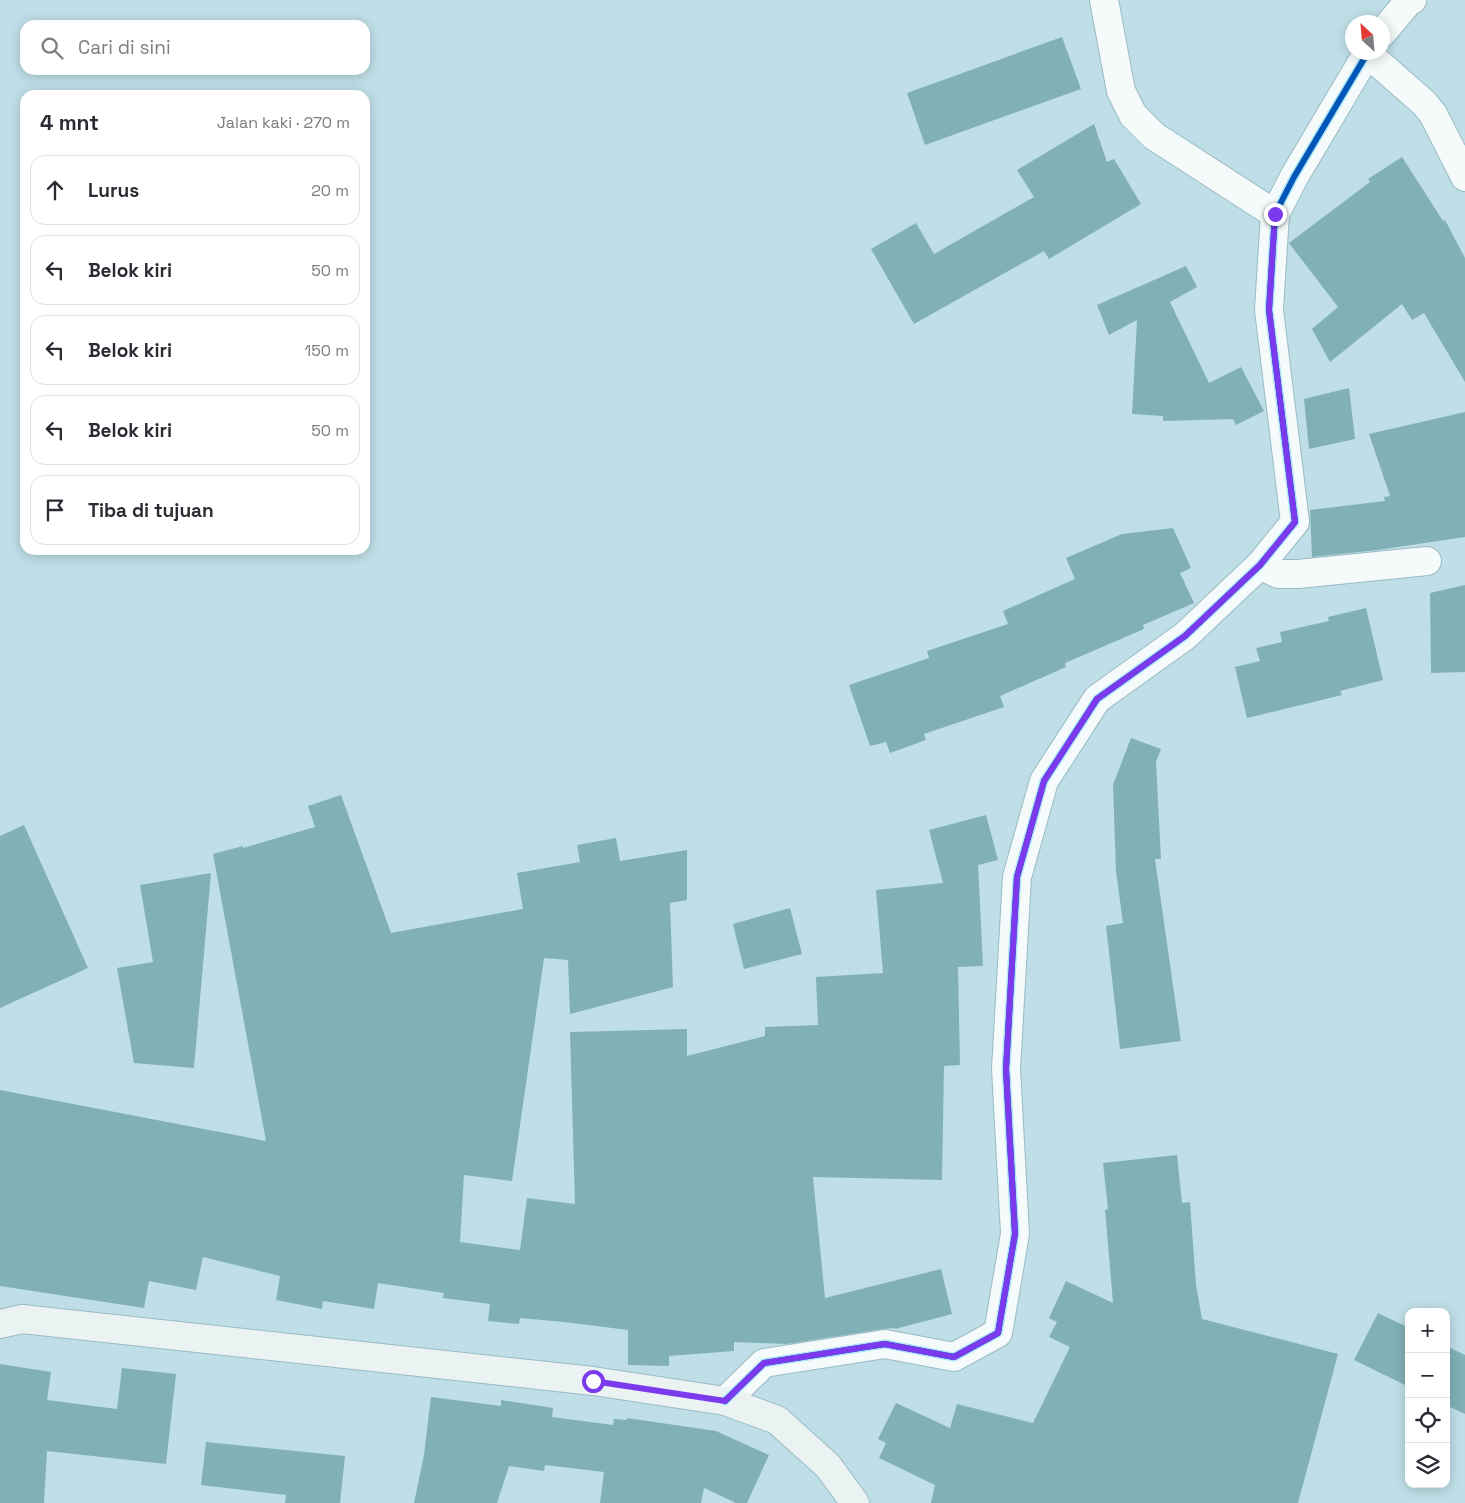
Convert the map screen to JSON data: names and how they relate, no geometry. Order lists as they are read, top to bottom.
{
  "north": "top left",
  "page": {
    "search": "Cari di sini",
    "heading": ["4 mnt", "Jalan kaki · 270 m"],
    "list": [
      ["Lurus", "20 m"],
      ["Belok kiri", "50 m"],
      ["Belok kiri", "150 m"],
      ["Belok kiri", "50 m"],
      "Tiba di tujuan"
    ],
    "map_buttons": ["+", "−"]
  }
}
